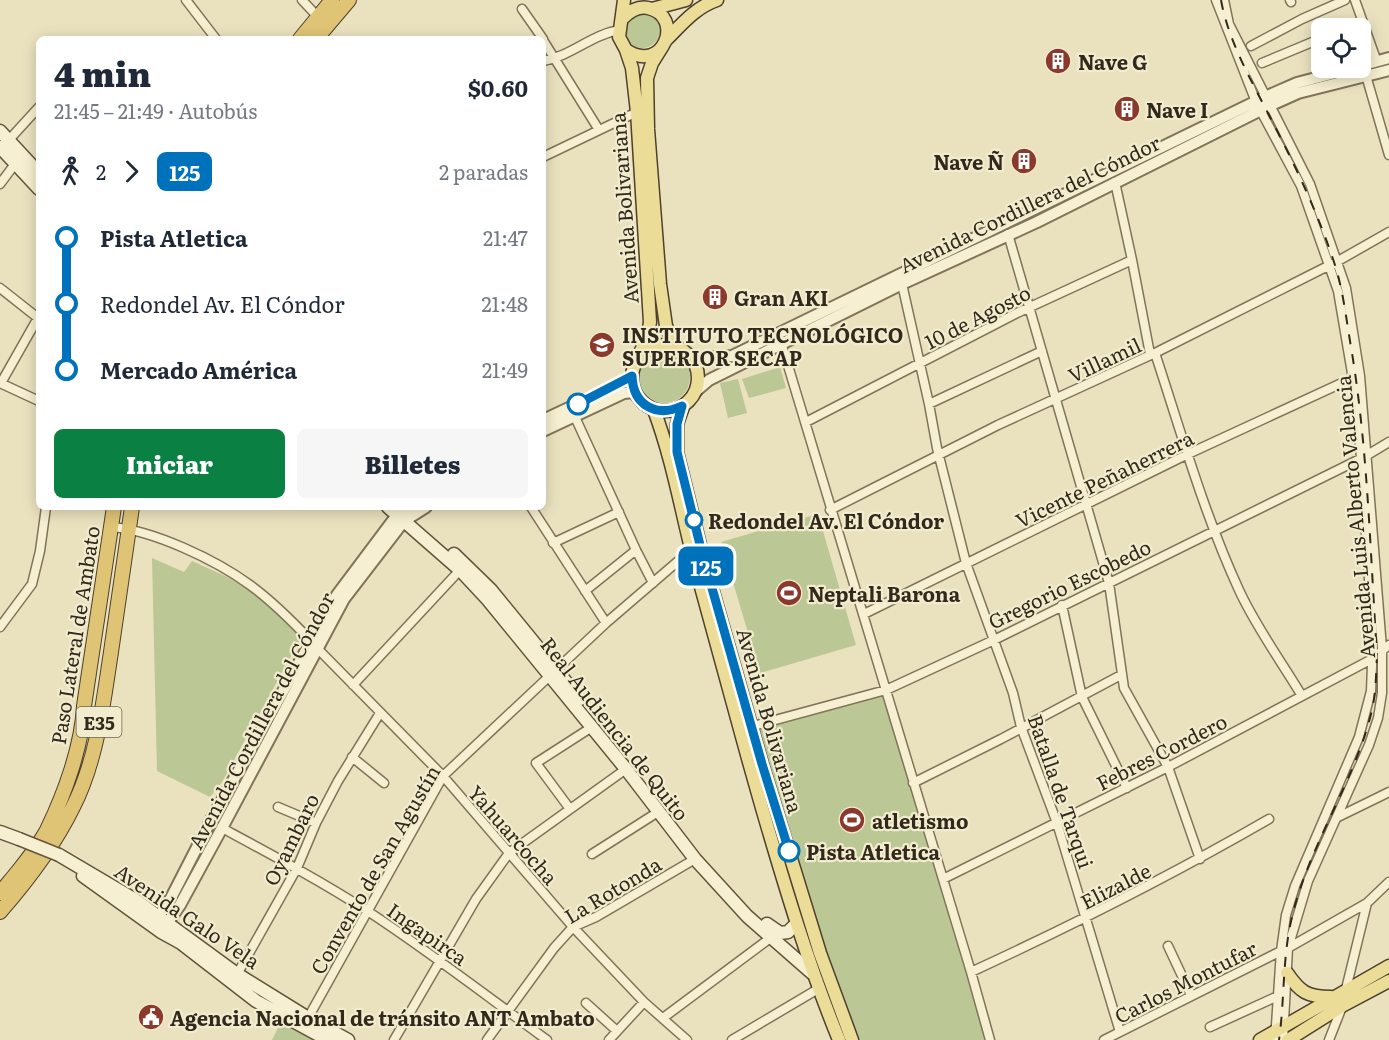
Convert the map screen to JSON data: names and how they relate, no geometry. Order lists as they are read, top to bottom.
{
  "streets": {
    "highway": ["Paso Lateral de Ambato", "E35"],
    "main road": ["Avenida Bolivariana", "Real Audiencia de Quito", "Avenida Galo Vela"],
    "street": [
      "Avenida Cordillera del Cóndor",
      "10 de Agosto",
      "Villamil",
      "Vicente Peñaherrera",
      "Avenida Luis Alberto Valencia",
      "Gregorio Escobedo",
      "Febres Cordero",
      "Batalla de Tarqui",
      "Yahuarcocha",
      "Oyambaro",
      "Convento de San Agustín",
      "Elizalde",
      "La Rotonda",
      "Ingapirca",
      "Carlos Montufar"
    ]
  },
  "crossings": [
    ["Avenida Cordillera del Cóndor", "Avenida Bolivariana"],
    ["Avenida Cordillera del Cóndor", "Avenida Luis Alberto Valencia"],
    ["Avenida Cordillera del Cóndor", "Real Audiencia de Quito"],
    ["Avenida Cordillera del Cóndor", "Yahuarcocha"],
    ["Avenida Cordillera del Cóndor", "Avenida Galo Vela"],
    ["Avenida Cordillera del Cóndor", "Ingapirca"],
    ["Avenida Bolivariana", "Gregorio Escobedo"],
    ["Avenida Bolivariana", "Real Audiencia de Quito"],
    ["Avenida Bolivariana", "Convento de San Agustín"],
    ["Villamil", "Avenida Luis Alberto Valencia"],
    ["Villamil", "Batalla de Tarqui"],
    ["Vicente Peñaherrera", "Avenida Luis Alberto Valencia"],
    ["Vicente Peñaherrera", "Batalla de Tarqui"],
    ["Avenida Luis Alberto Valencia", "Gregorio Escobedo"],
    ["Avenida Luis Alberto Valencia", "Febres Cordero"],
    ["Avenida Luis Alberto Valencia", "Carlos Montufar"],
    ["Gregorio Escobedo", "Batalla de Tarqui"],
    ["Paso Lateral de Ambato", "Yahuarcocha"],
    ["Real Audiencia de Quito", "Convento de San Agustín"],
    ["Real Audiencia de Quito", "La Rotonda"],
    ["Febres Cordero", "Batalla de Tarqui"],
    ["Batalla de Tarqui", "Elizalde"],
    ["Batalla de Tarqui", "Carlos Montufar"],
    ["Yahuarcocha", "Oyambaro"],
    ["Yahuarcocha", "Convento de San Agustín"],
    ["Yahuarcocha", "La Rotonda"],
    ["Oyambaro", "Avenida Galo Vela"],
    ["Oyambaro", "Ingapirca"],
    ["Convento de San Agustín", "Avenida Galo Vela"],
    ["Convento de San Agustín", "Ingapirca"],
    ["La Rotonda", "Ingapirca"]
  ],
  "places": {
    "building": [
      "Nave G",
      "Nave I",
      "Nave Ñ",
      "Gran AKI"
    ],
    "school or university": ["INSTITUTO TECNOLÓGICO SUPERIOR SECAP"],
    "other": ["Redondel Av. El Cóndor", "Pista Atletica"],
    "sports": ["Neptali Barona", "atletismo"],
    "public building": ["Agencia Nacional de tránsito ANT Ambato"]
  },
  "lines": ["bus line 125"],
  "page": {
    "on_map": "125",
    "heading": ["4 min", "21:45 – 21:49 · Autobús", "$0.60"],
    "legs": ["2", "125", "2 paradas"],
    "list": [
      {
        "name": "Pista Atletica",
        "value": "21:47"
      },
      {
        "name": "Redondel Av. El Cóndor",
        "value": "21:48"
      },
      {
        "name": "Mercado América",
        "value": "21:49"
      }
    ],
    "buttons": ["Iniciar", "Billetes"]
  }
}
